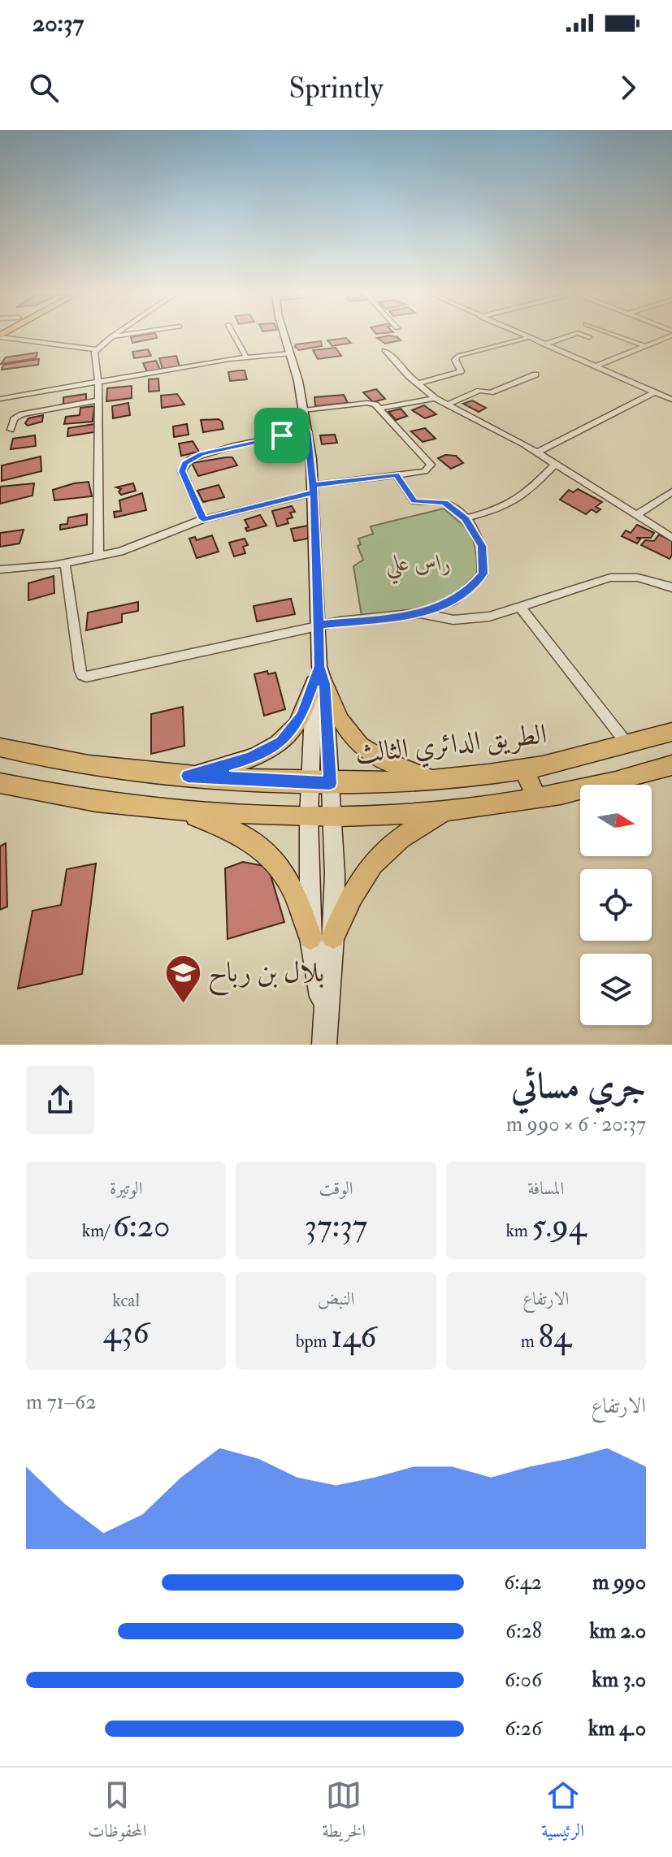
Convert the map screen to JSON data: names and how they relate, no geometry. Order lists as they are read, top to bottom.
{
  "streets": {
    "main road": ["الطريق الدائري الثالث"]
  },
  "parks": ["راس علي"],
  "places": {
    "school or university": ["بلال بن رباح"]
  },
  "north": "right",
  "page": {
    "status": "20:37",
    "header": "Sprintly",
    "heading": ["جري مسائي", "20:37 · 6 × 990 m"],
    "stats": [
      ["المسافة", "5.94 km"],
      ["الوقت", "37:37"],
      ["الوتيرة", "6:20 /km"],
      ["الارتفاع", "84 m"],
      ["النبض", "146 bpm"],
      ["kcal", "436"]
    ],
    "chart": ["الارتفاع", "62–71 m"],
    "list": [
      {
        "name": "990 m",
        "note": "6:42"
      },
      {
        "name": "2.0 km",
        "note": "6:28"
      },
      {
        "name": "3.0 km",
        "note": "6:06"
      },
      {
        "name": "4.0 km",
        "note": "6:26"
      }
    ],
    "tabs": ["الرئيسية", "الخريطة", "المحفوظات"]
  }
}
